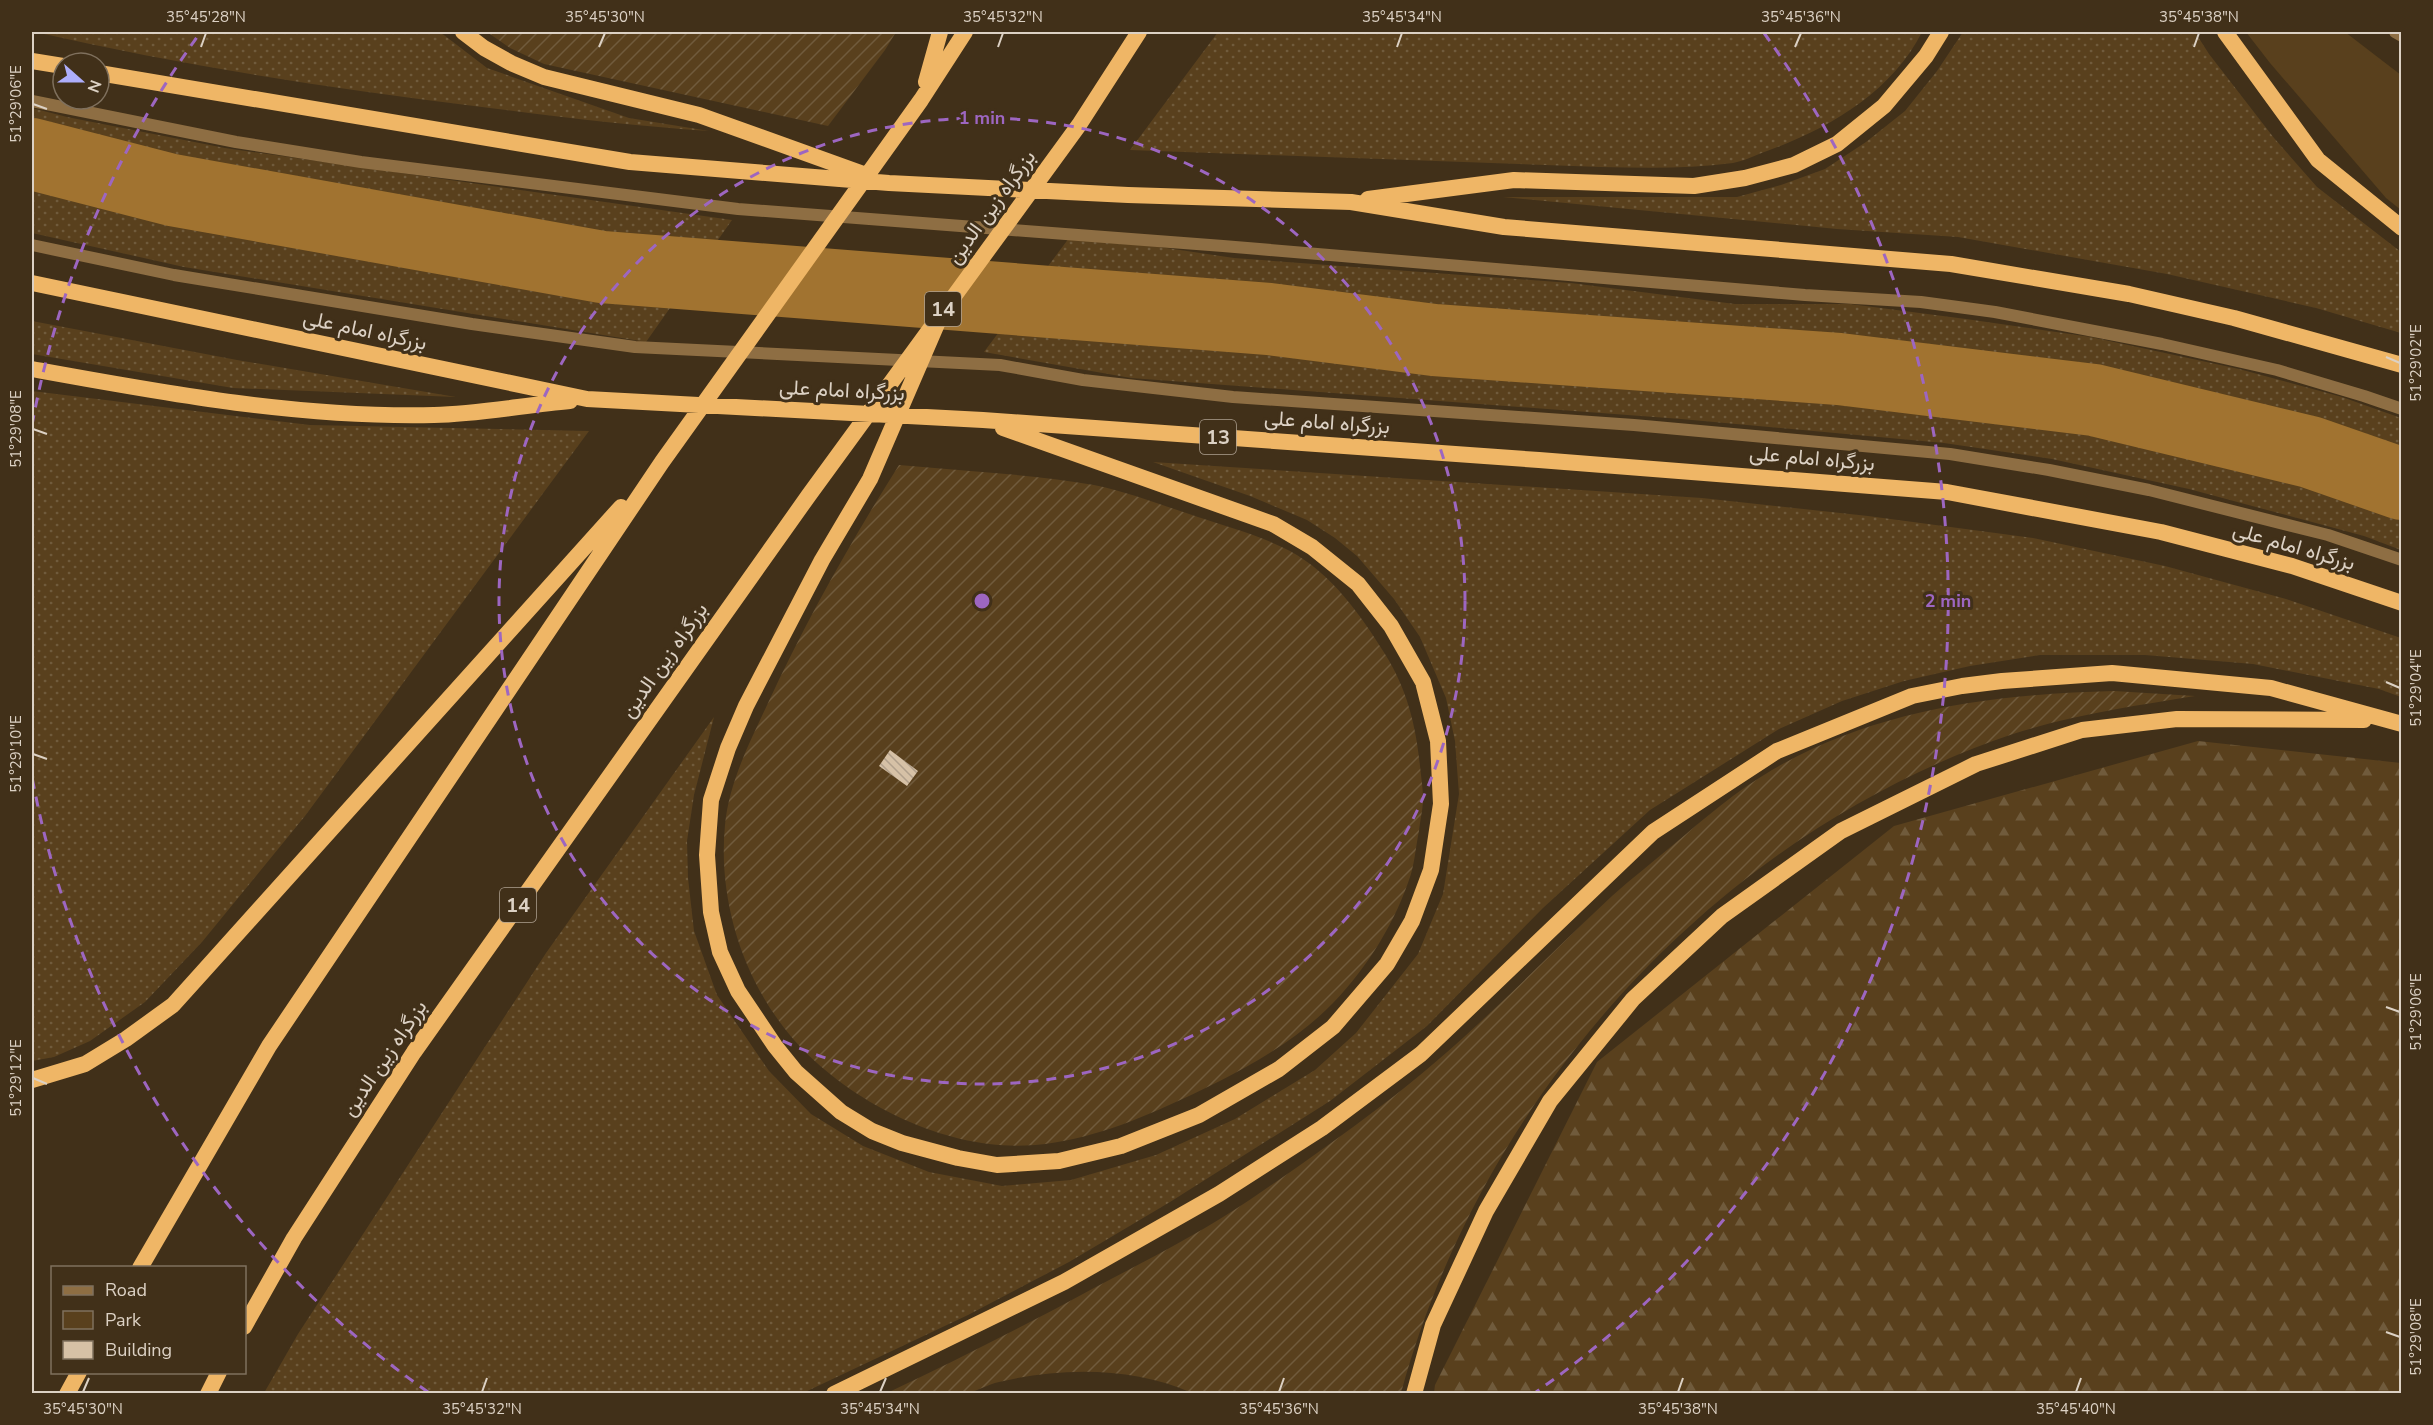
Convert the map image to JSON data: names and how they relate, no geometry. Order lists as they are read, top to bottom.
{
  "streets": {
    "highway": [
      "بزرگراه زین الدین",
      "14",
      "بزرگراه امام علی",
      "13"
    ]
  },
  "legend": ["Road", "Park", "Building"],
  "north": "right",
  "coordinates": [
    "35°45'28\"N",
    "35°45'30\"N",
    "35°45'32\"N",
    "35°45'34\"N",
    "35°45'36\"N",
    "35°45'38\"N",
    "51°29'06\"E",
    "51°29'02\"E",
    "51°29'08\"E",
    "51°29'04\"E",
    "51°29'10\"E",
    "51°29'12\"E",
    "35°45'40\"N"
  ],
  "rings": ["1 min", "2 min"]
}
